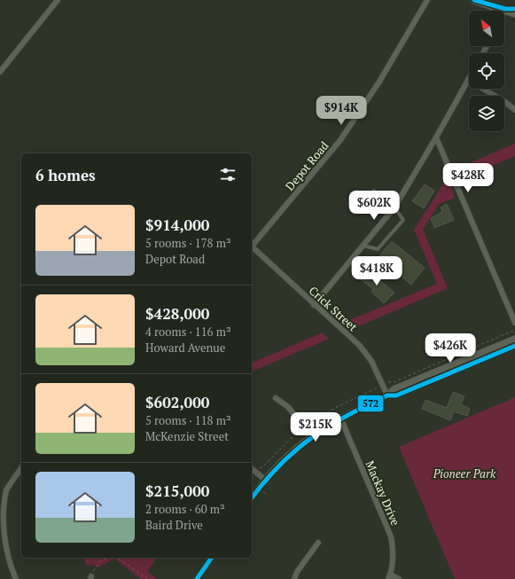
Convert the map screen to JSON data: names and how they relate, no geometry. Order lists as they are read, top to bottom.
{
  "streets": {
    "street": ["Depot Road", "Crick Street", "Mackay Drive"]
  },
  "parks": ["Pioneer Park"],
  "lines": ["transit line 572"],
  "north": "top left",
  "page": {
    "price": [
      "$914K",
      "$428K",
      "$602K",
      "$418K",
      "$426K",
      "$215K"
    ],
    "heading": "6 homes",
    "list": [
      {
        "name": "$914,000",
        "note": "5 rooms · 178 m² · Depot Road"
      },
      {
        "name": "$428,000",
        "note": "4 rooms · 116 m² · Howard Avenue"
      },
      {
        "name": "$602,000",
        "note": "5 rooms · 118 m² · McKenzie Street"
      },
      {
        "name": "$215,000",
        "note": "2 rooms · 60 m² · Baird Drive"
      }
    ]
  }
}
